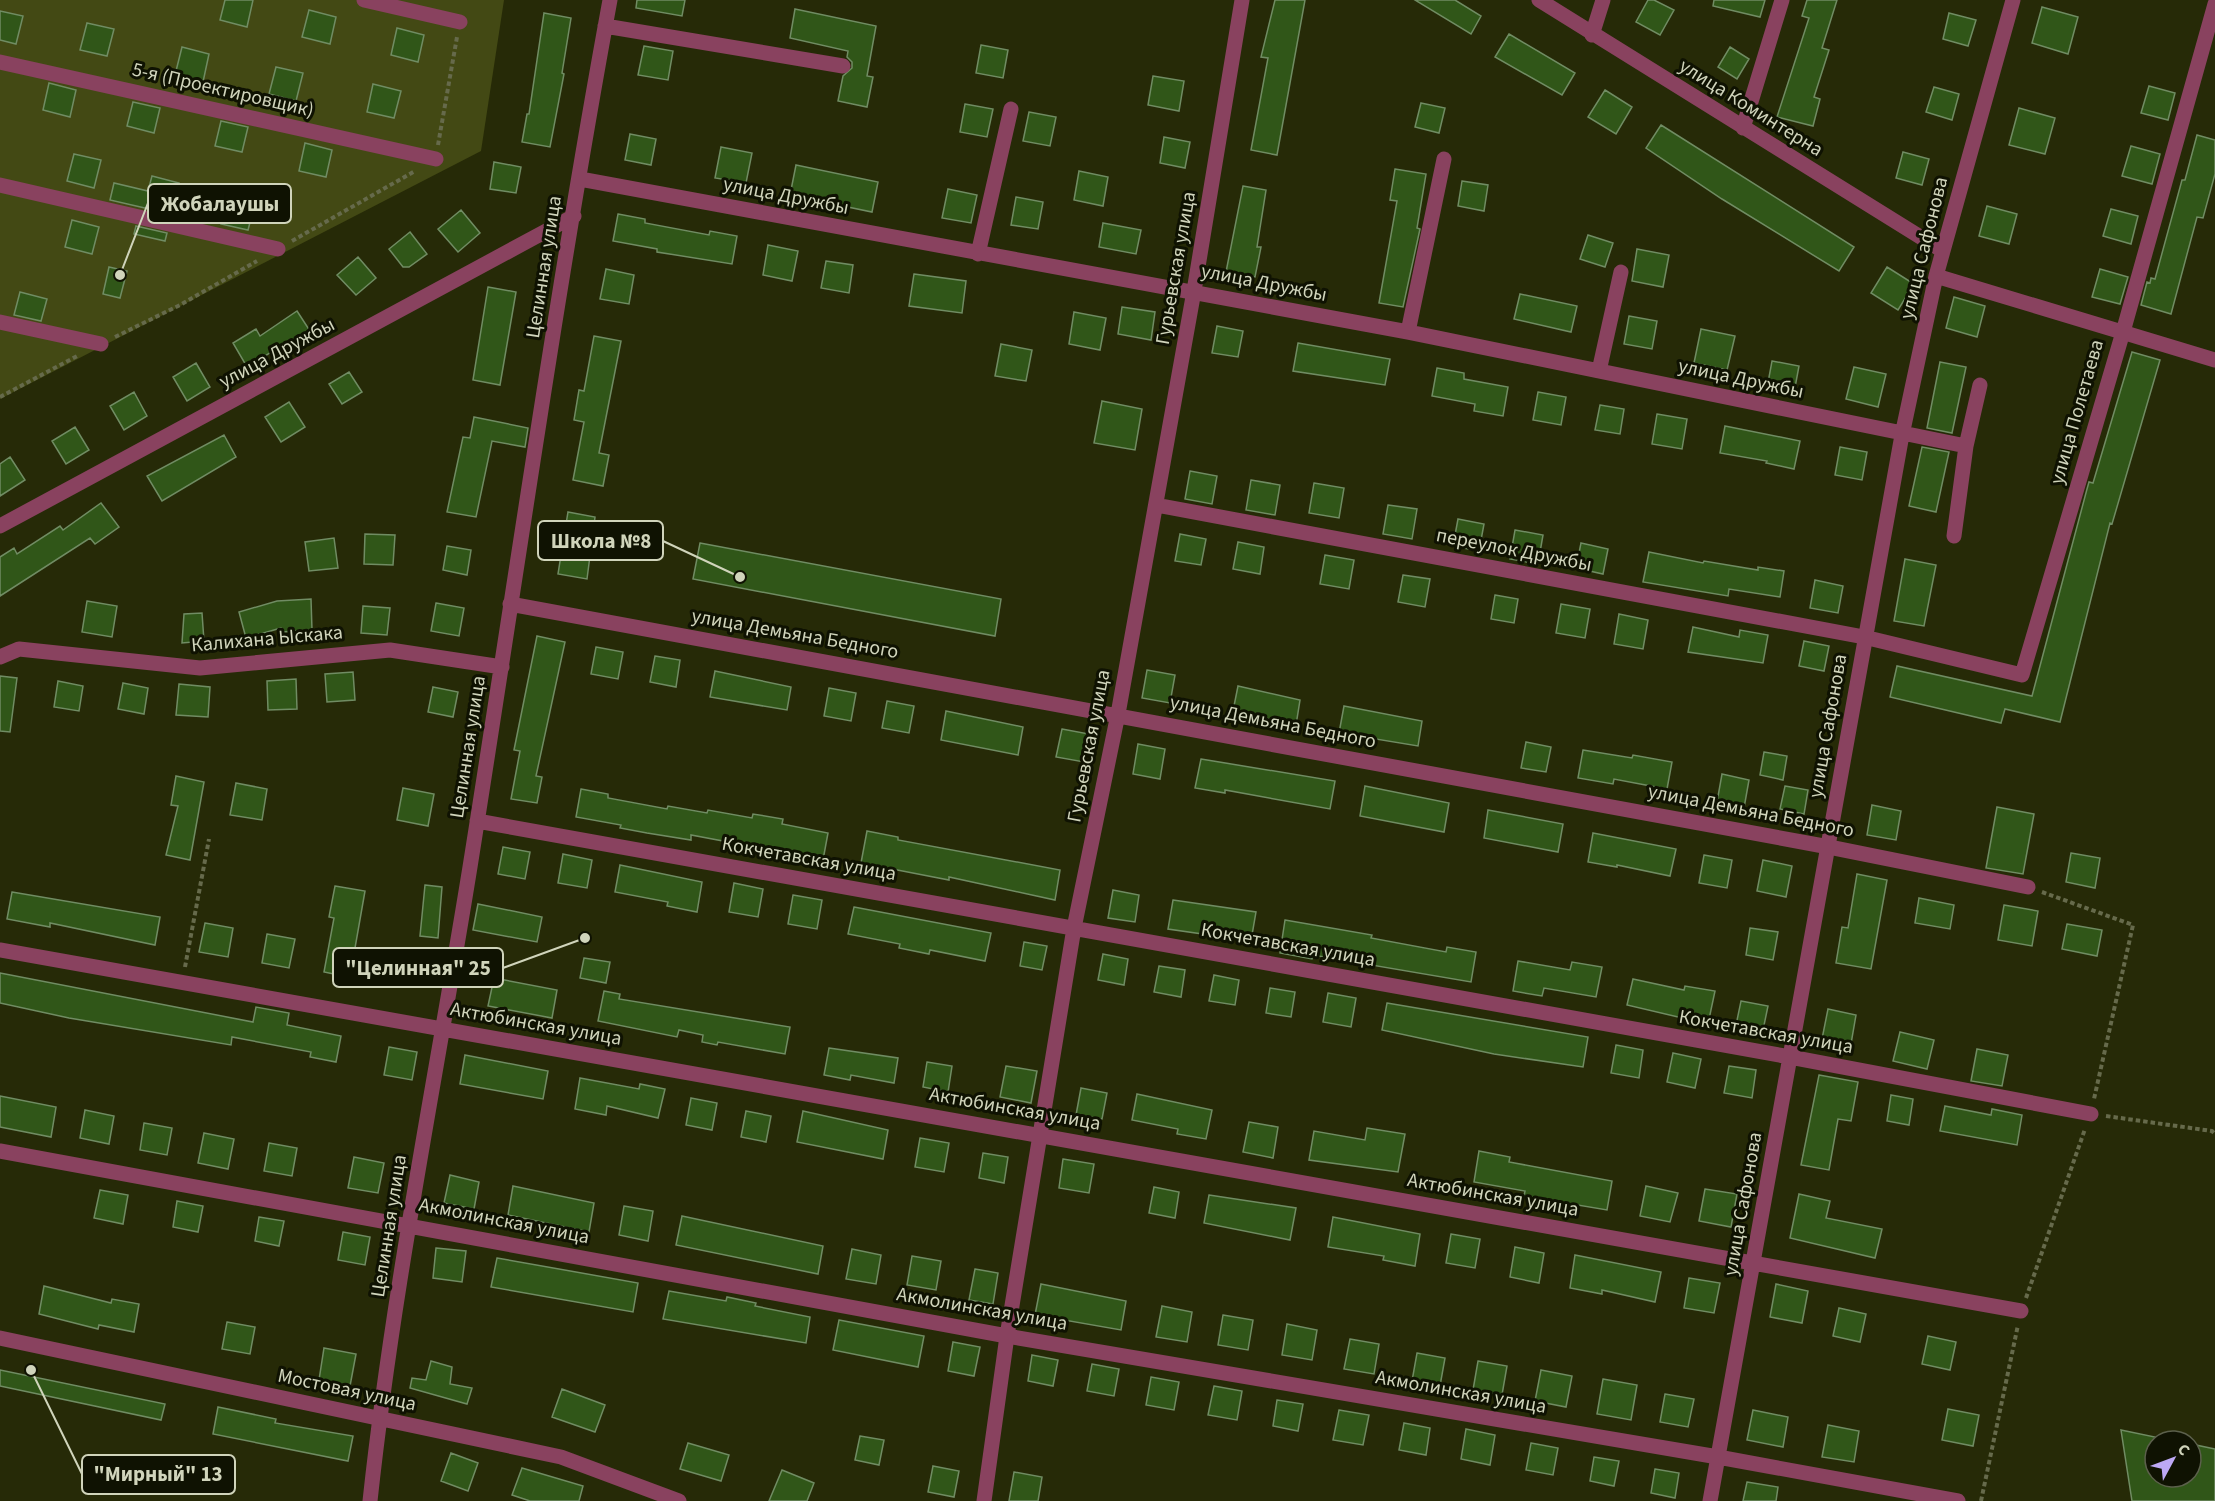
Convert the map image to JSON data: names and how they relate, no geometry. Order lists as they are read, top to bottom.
{
  "streets": {
    "street": [
      "5-я (Проектировщик)",
      "улица Коминтерна",
      "улица Дружбы",
      "улица Сафонова",
      "Целинная улица",
      "Гурьевская улица",
      "улица Полетаева",
      "переулок Дружбы",
      "улица Демьяна Бедного",
      "Калихана Ыскака",
      "Кокчетавская улица",
      "Актюбинская улица",
      "Акмолинская улица",
      "Мостовая улица"
    ]
  },
  "crossings": [
    ["улица Коминтерна", "улица Сафонова"],
    ["улица Дружбы", "улица Сафонова"],
    ["улица Дружбы", "Целинная улица"],
    ["улица Дружбы", "Гурьевская улица"],
    ["улица Сафонова", "улица Полетаева"],
    ["улица Сафонова", "переулок Дружбы"],
    ["улица Сафонова", "улица Демьяна Бедного"],
    ["улица Сафонова", "Кокчетавская улица"],
    ["улица Сафонова", "Актюбинская улица"],
    ["улица Сафонова", "Акмолинская улица"],
    ["Целинная улица", "улица Демьяна Бедного"],
    ["Целинная улица", "Калихана Ыскака"],
    ["Целинная улица", "Кокчетавская улица"],
    ["Целинная улица", "Актюбинская улица"],
    ["Целинная улица", "Акмолинская улица"],
    ["Целинная улица", "Мостовая улица"],
    ["Гурьевская улица", "переулок Дружбы"],
    ["Гурьевская улица", "улица Демьяна Бедного"],
    ["Гурьевская улица", "Кокчетавская улица"],
    ["Гурьевская улица", "Актюбинская улица"],
    ["Гурьевская улица", "Акмолинская улица"],
    ["улица Полетаева", "переулок Дружбы"]
  ],
  "places": [
    "Жобалаушы",
    "Школа №8",
    "\"Целинная\" 25",
    "\"Мирный\" 13"
  ],
  "north": "top right"
}
